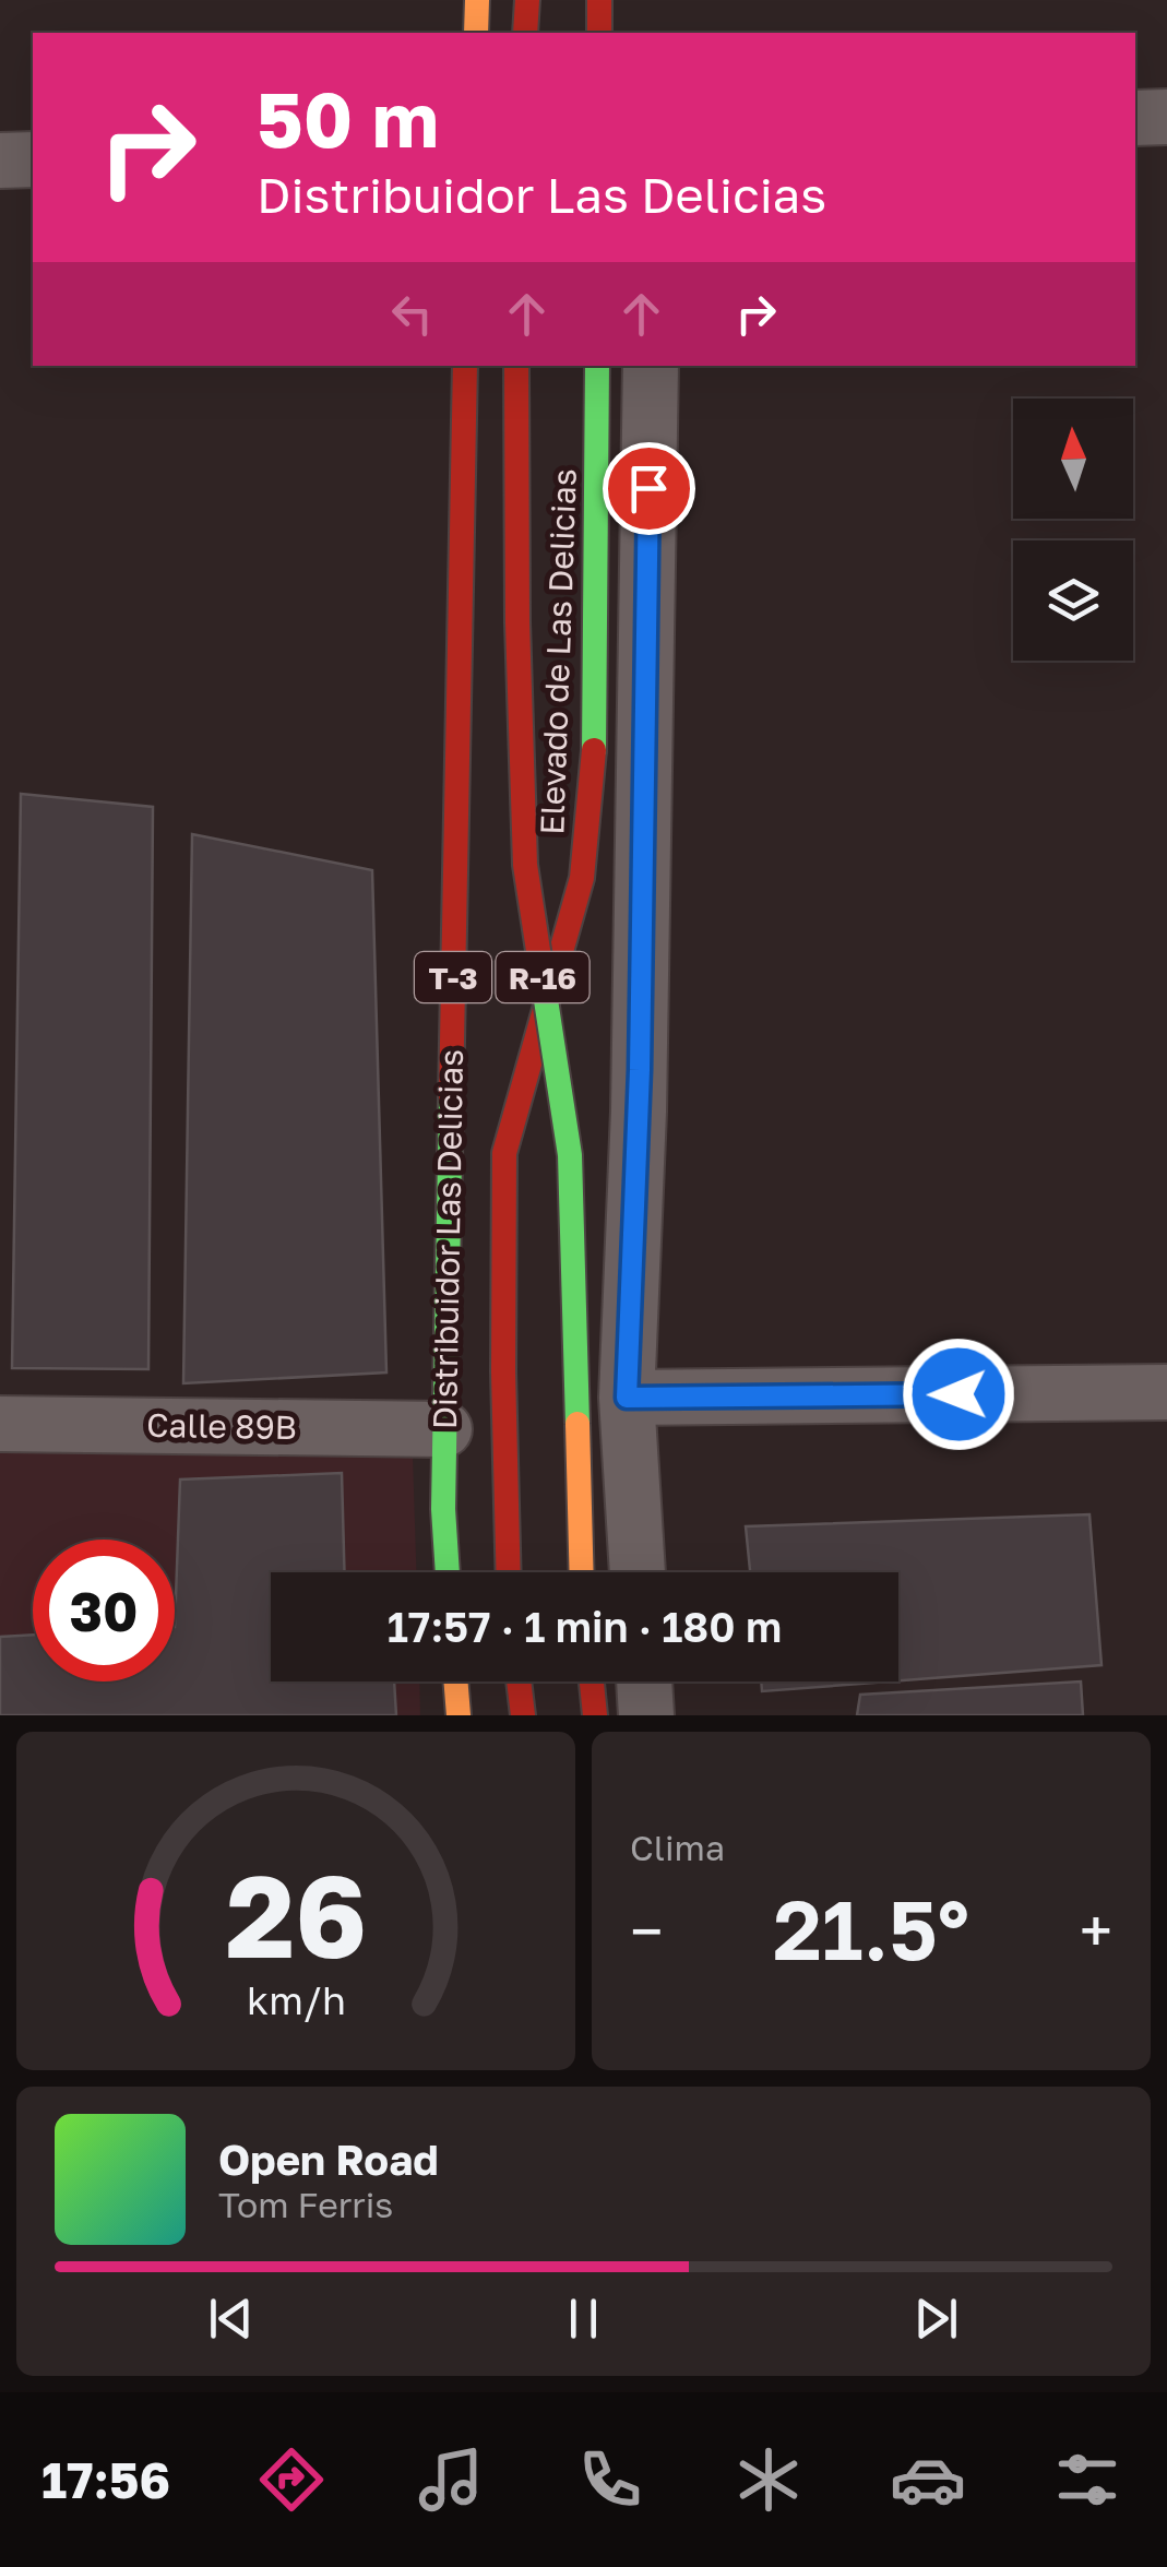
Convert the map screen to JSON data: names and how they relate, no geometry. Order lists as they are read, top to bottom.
{
  "streets": {
    "main road": [
      "Elevado de Las Delicias",
      "T-3",
      "R-16",
      "Distribuidor Las Delicias"
    ],
    "street": ["Calle 89B"]
  },
  "crossings": [
    ["Distribuidor Las Delicias", "Calle 89B"]
  ],
  "north": "top",
  "page": {
    "turn": ["50 m", "Distribuidor Las Delicias"],
    "limit": "30",
    "trip": "17:57 · 1 min · 180 m",
    "tile": "Clima",
    "heat": ["−", "21.5°", "+"],
    "song": ["Open Road", "Tom Ferris"],
    "tabs": "17:56",
    "gauge": ["26", "km/h"]
  }
}
